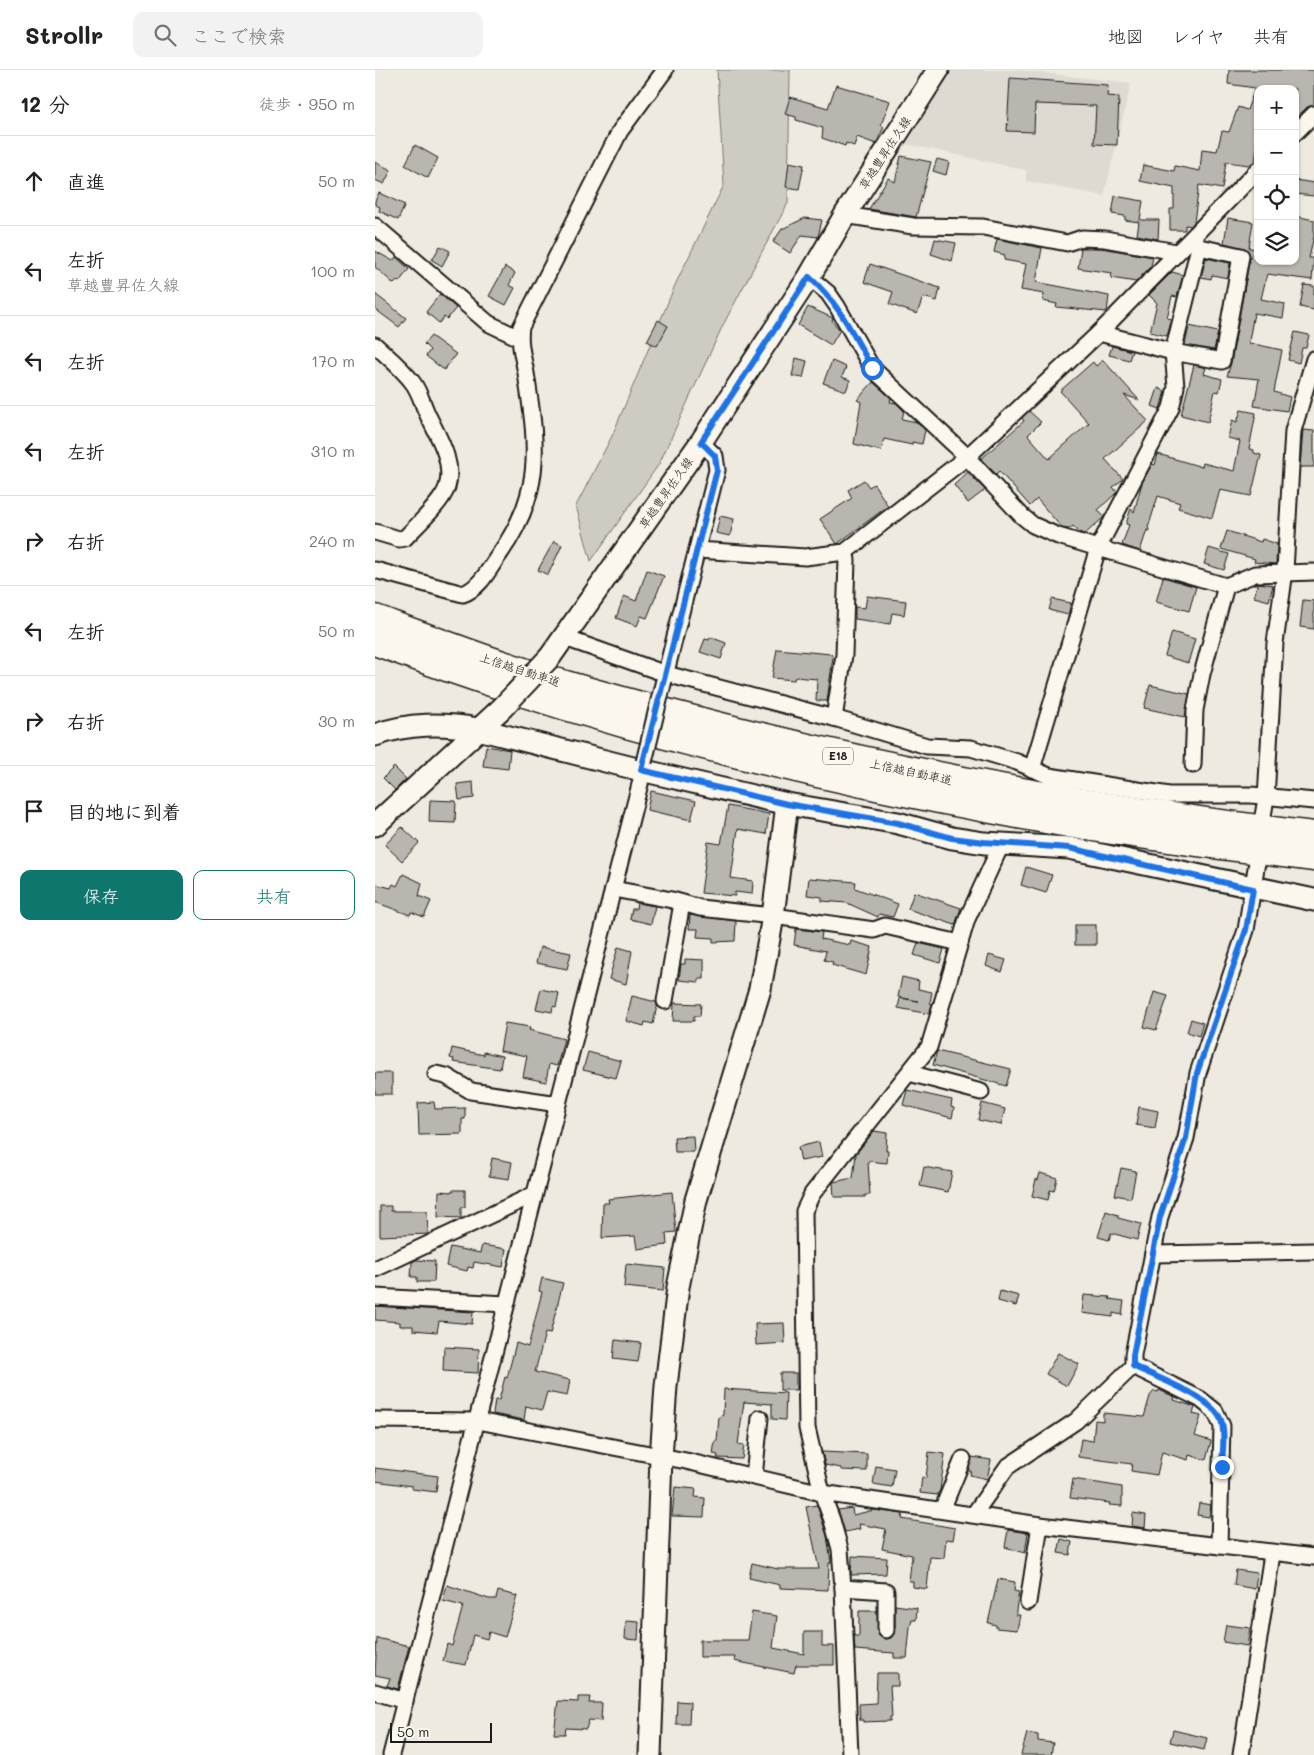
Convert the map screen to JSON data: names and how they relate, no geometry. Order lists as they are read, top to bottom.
{
  "streets": {
    "highway": ["上信越自動車道", "E18"],
    "street": ["草越豊昇佐久線"]
  },
  "scale_bar": "50 m",
  "page": {
    "header": "Strollr",
    "search": "ここで検索",
    "nav": ["地図", "レイヤ", "共有"],
    "heading": ["12 分", "徒歩 · 950 m"],
    "map_buttons": ["+", "−"],
    "list": [
      ["直進", "50 m"],
      ["左折", "草越豊昇佐久線", "100 m"],
      ["左折", "170 m"],
      ["左折", "310 m"],
      ["右折", "240 m"],
      ["左折", "50 m"],
      ["右折", "30 m"],
      "目的地に到着"
    ],
    "buttons": ["保存", "共有"],
    "scale": "50 m"
  }
}
